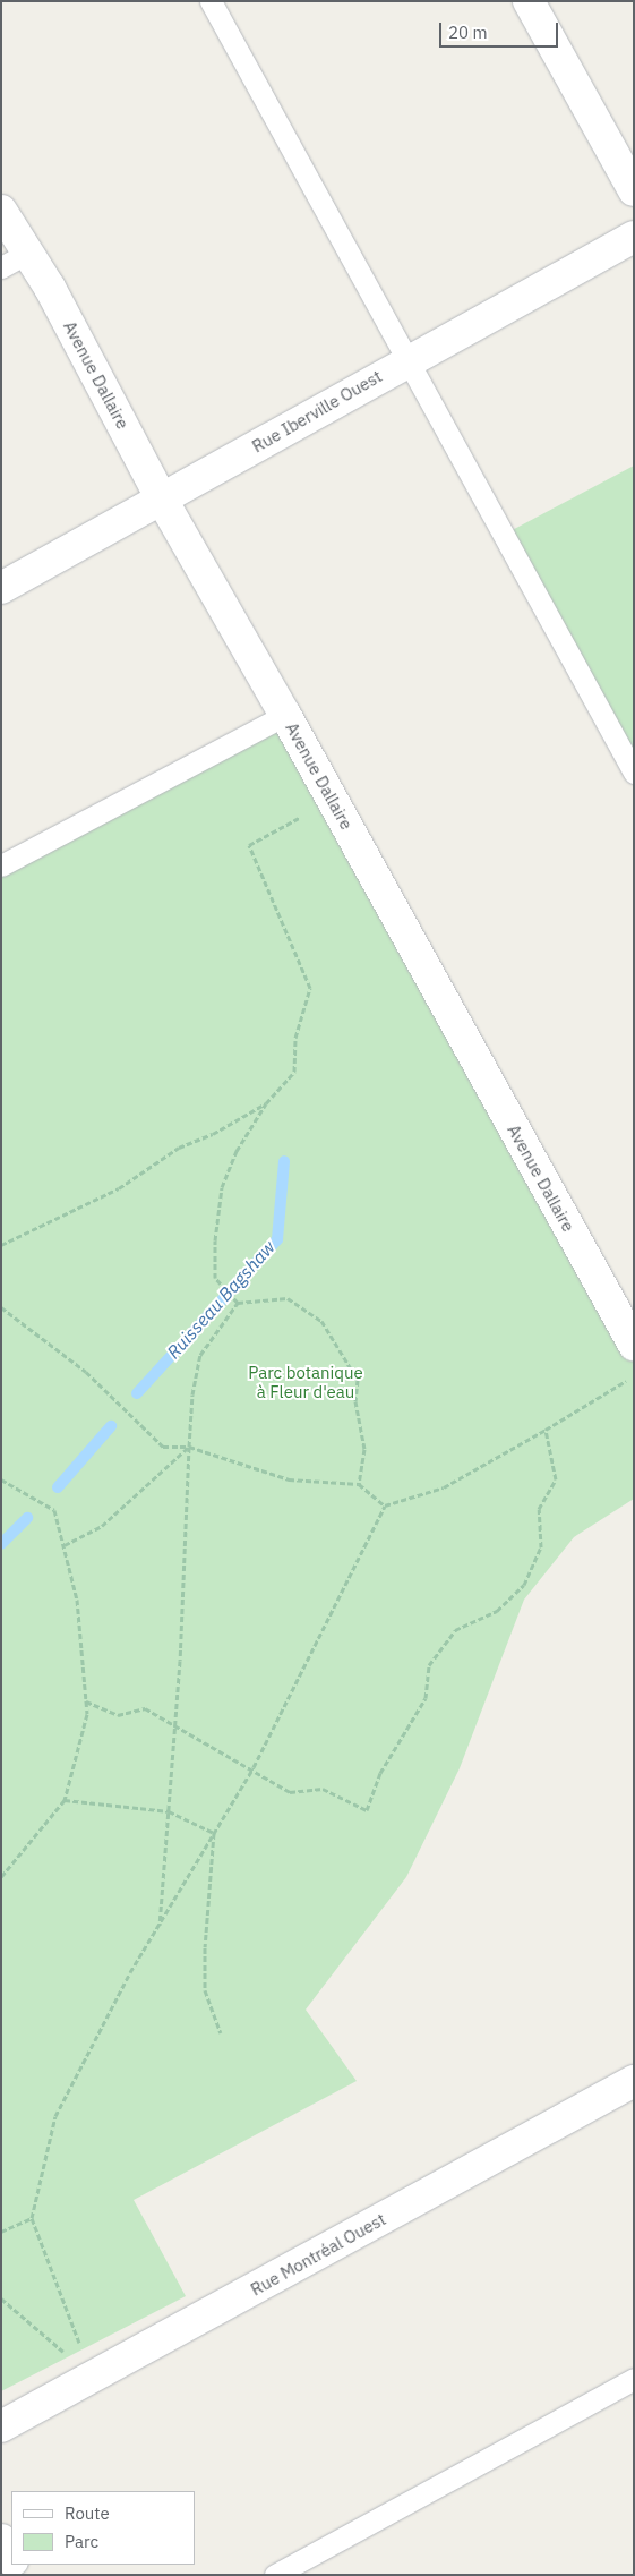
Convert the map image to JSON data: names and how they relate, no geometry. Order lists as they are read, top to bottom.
{
  "streets": {
    "street": ["Avenue Dallaire", "Rue Iberville Ouest", "Rue Montréal Ouest"]
  },
  "crossings": [
    ["Avenue Dallaire", "Rue Iberville Ouest"]
  ],
  "water": ["Ruisseau Bagshaw"],
  "parks": ["Parc botanique à Fleur d'eau"],
  "legend": ["Route", "Parc"],
  "scale_bar": "20 m"
}
